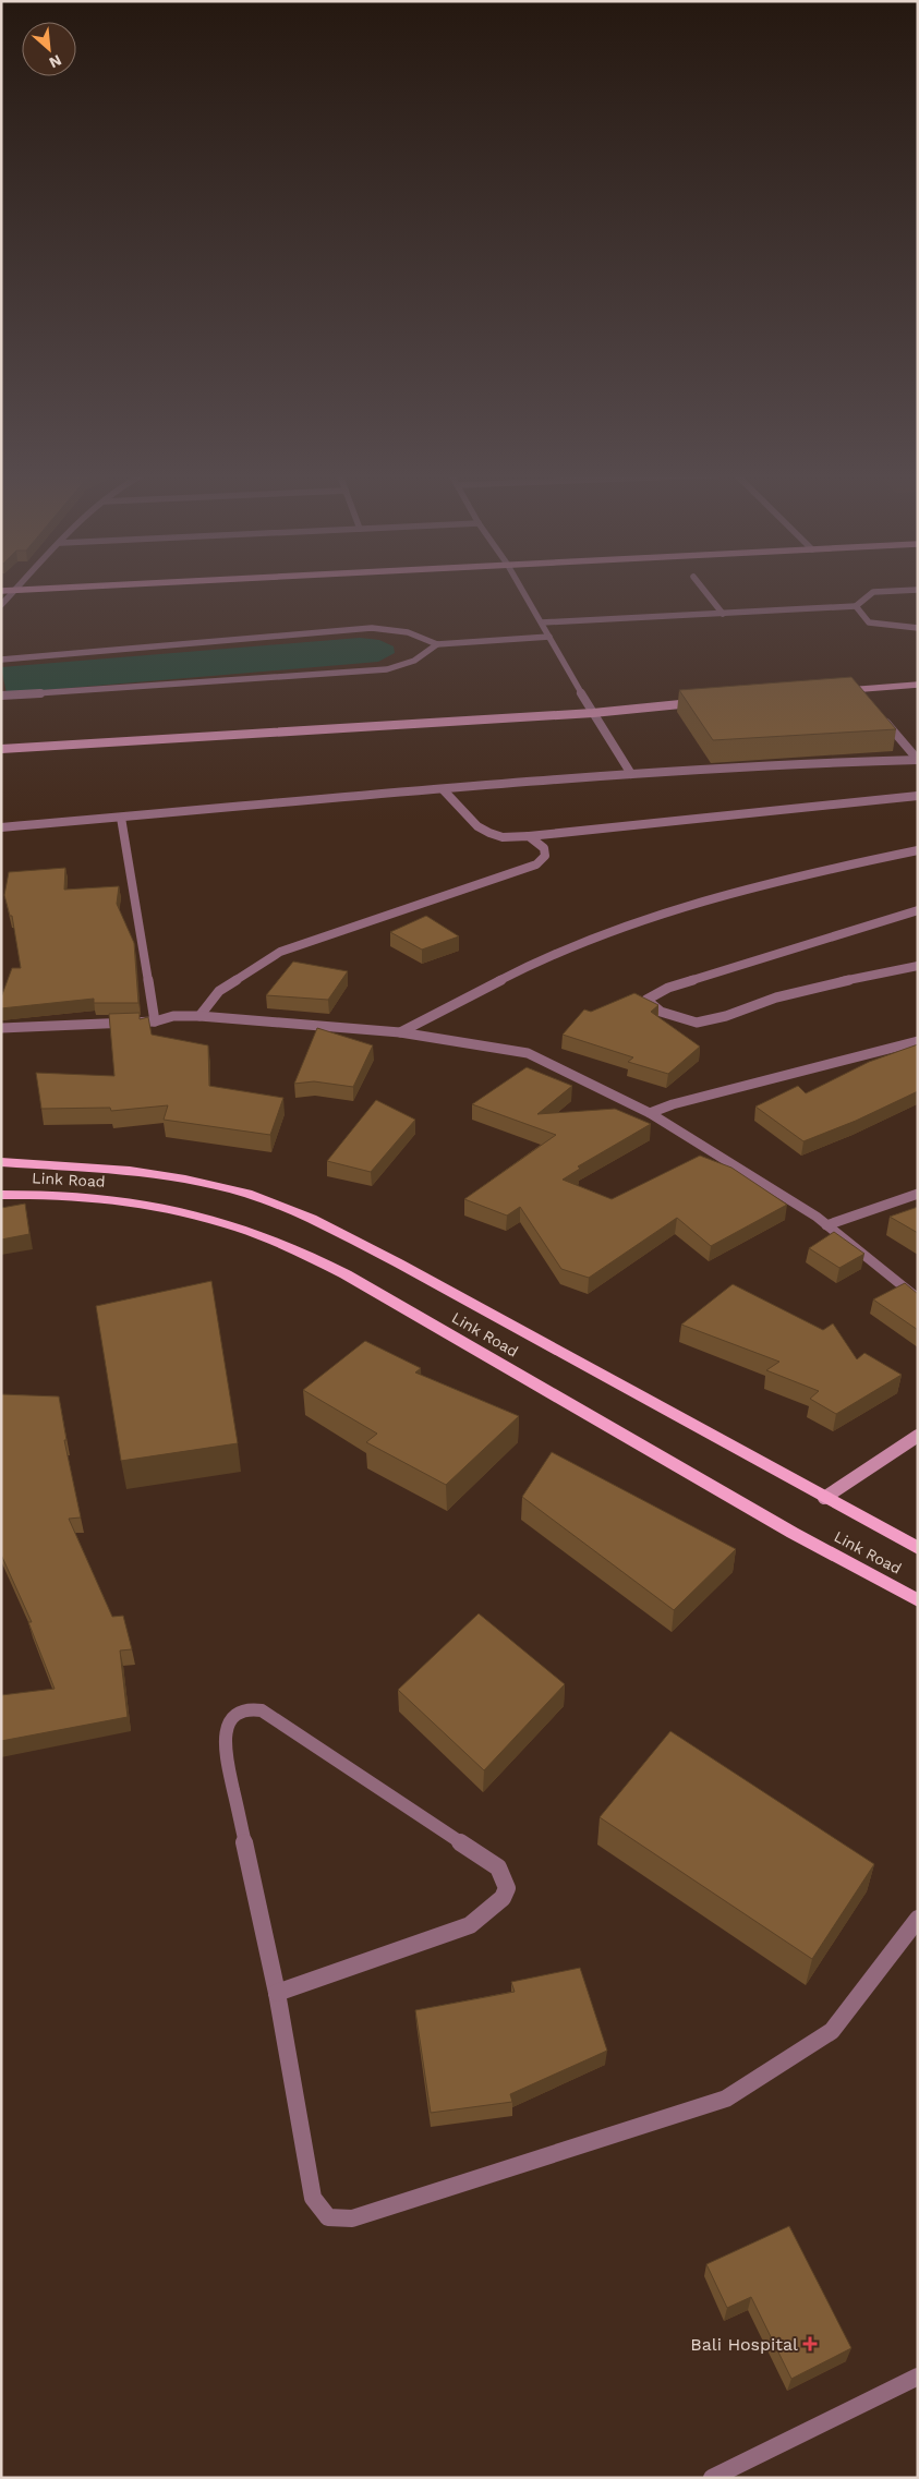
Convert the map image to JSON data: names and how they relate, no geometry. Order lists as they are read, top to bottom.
{
  "streets": {
    "main road": ["Link Road"]
  },
  "places": {
    "health": ["Bali Hospital"]
  },
  "north": "bottom right"
}
